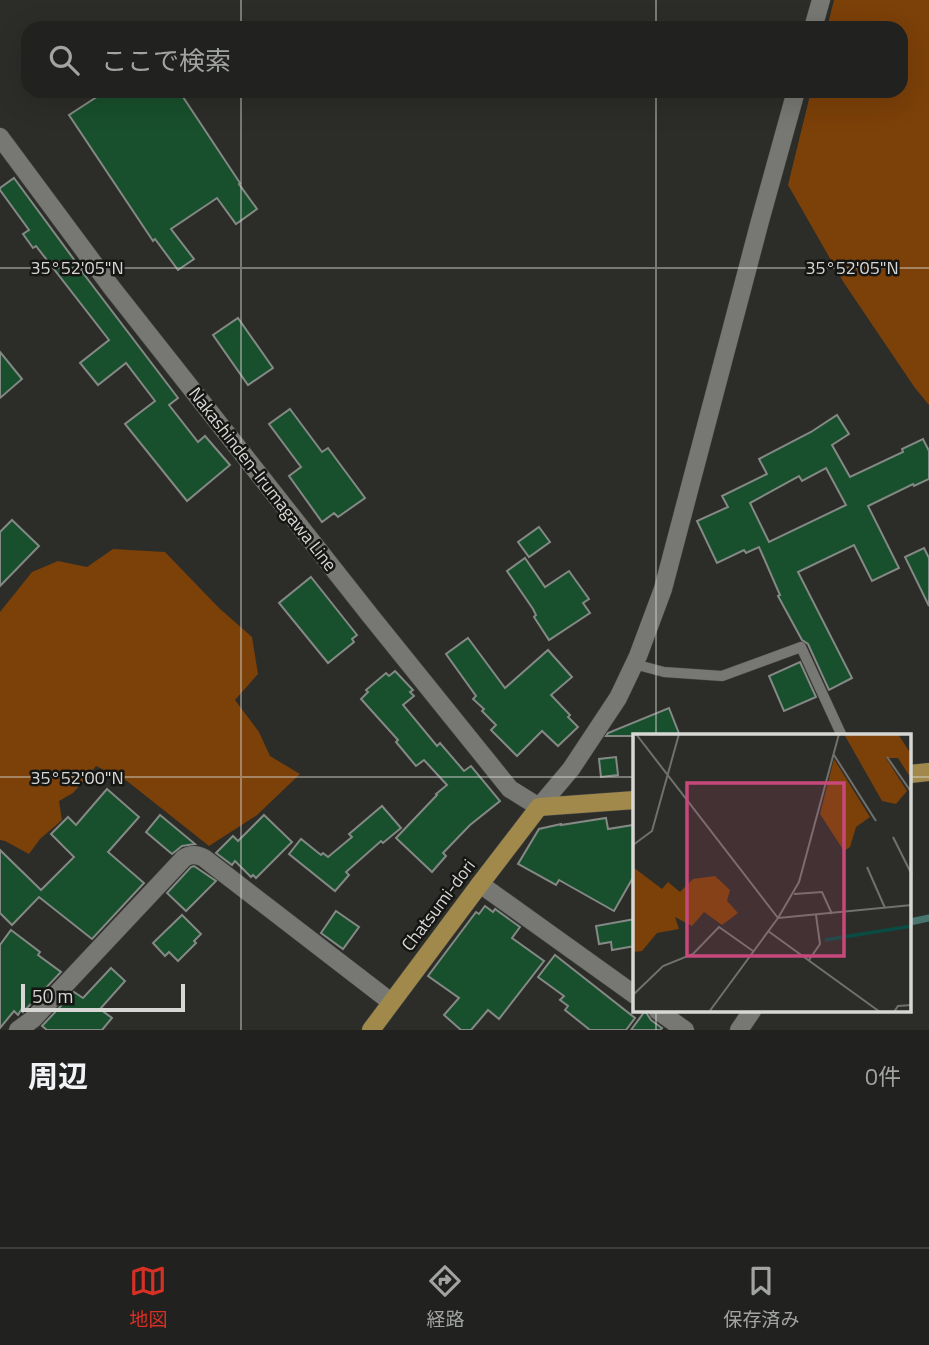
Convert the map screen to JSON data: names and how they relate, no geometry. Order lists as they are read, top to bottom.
{
  "streets": {
    "main road": ["Chatsumi-dori"],
    "street": ["Nakashinden-Irumagawa Line"]
  },
  "crossings": [
    ["Nakashinden-Irumagawa Line", "Chatsumi-dori"]
  ],
  "scale_bar": "50 m",
  "page": {
    "search": "ここで検索",
    "scale": "50 m",
    "heading": ["周辺", "0件"],
    "nav": ["地図", "経路", "保存済み"]
  },
  "coordinates": ["35°52'05\"N", "35°52'00\"N"]
}
